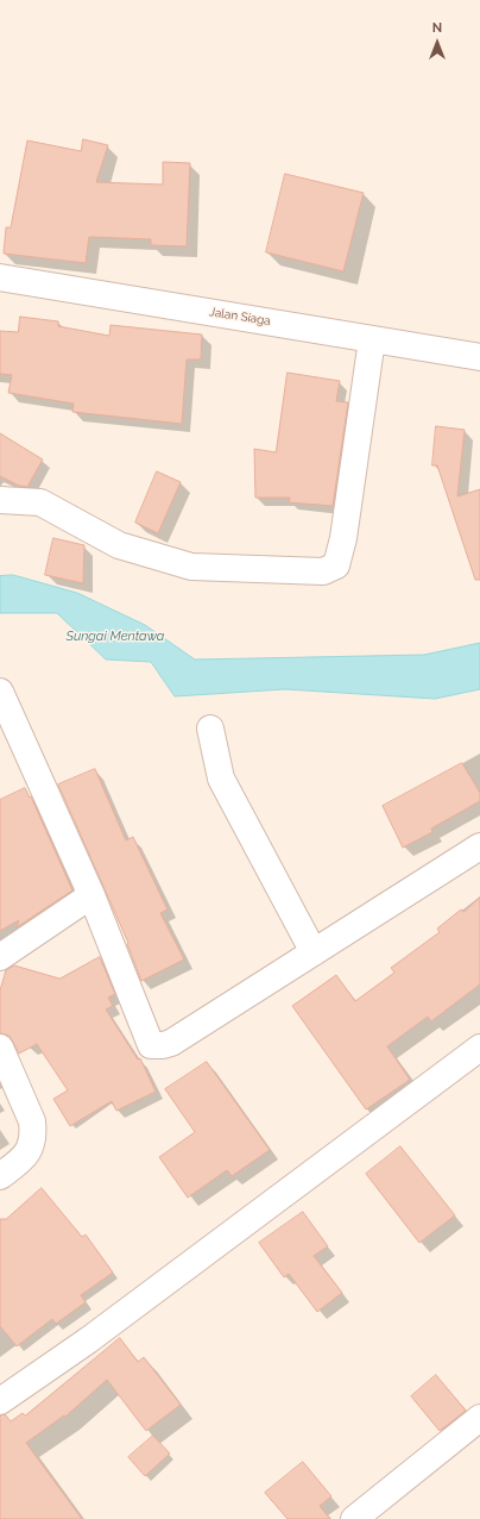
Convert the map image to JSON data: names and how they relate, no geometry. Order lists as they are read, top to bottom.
{
  "streets": {
    "street": ["Jalan Siaga"]
  },
  "water": ["Sungai Mentawa"],
  "north": "top"
}
